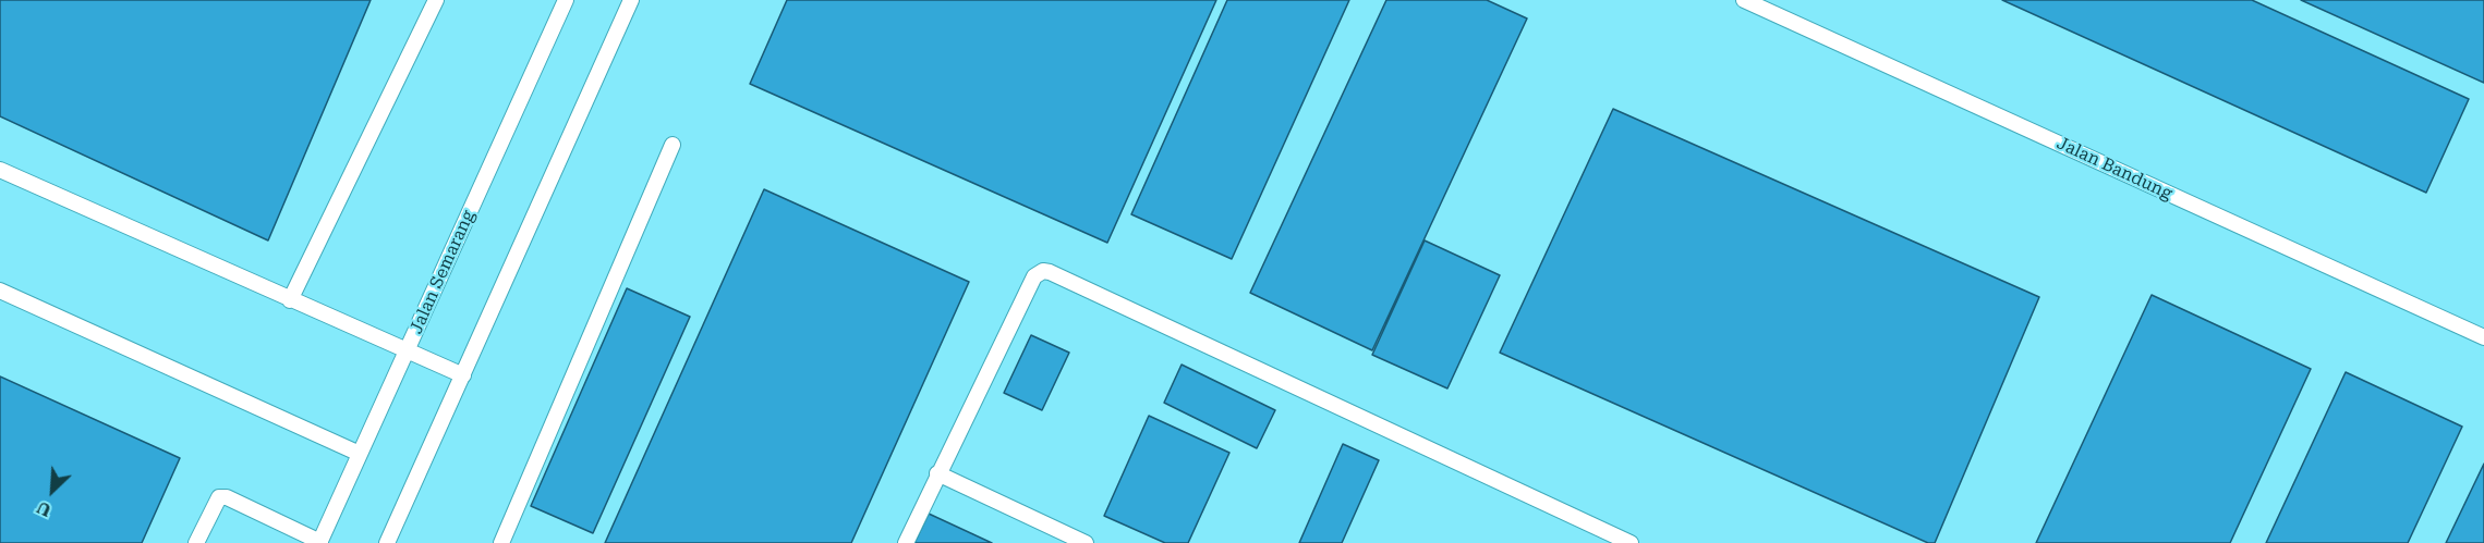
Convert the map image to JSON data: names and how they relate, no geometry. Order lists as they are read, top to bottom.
{
  "streets": {
    "lane": ["Jalan Bandung", "Jalan Semarang"]
  },
  "north": "bottom left"
}
